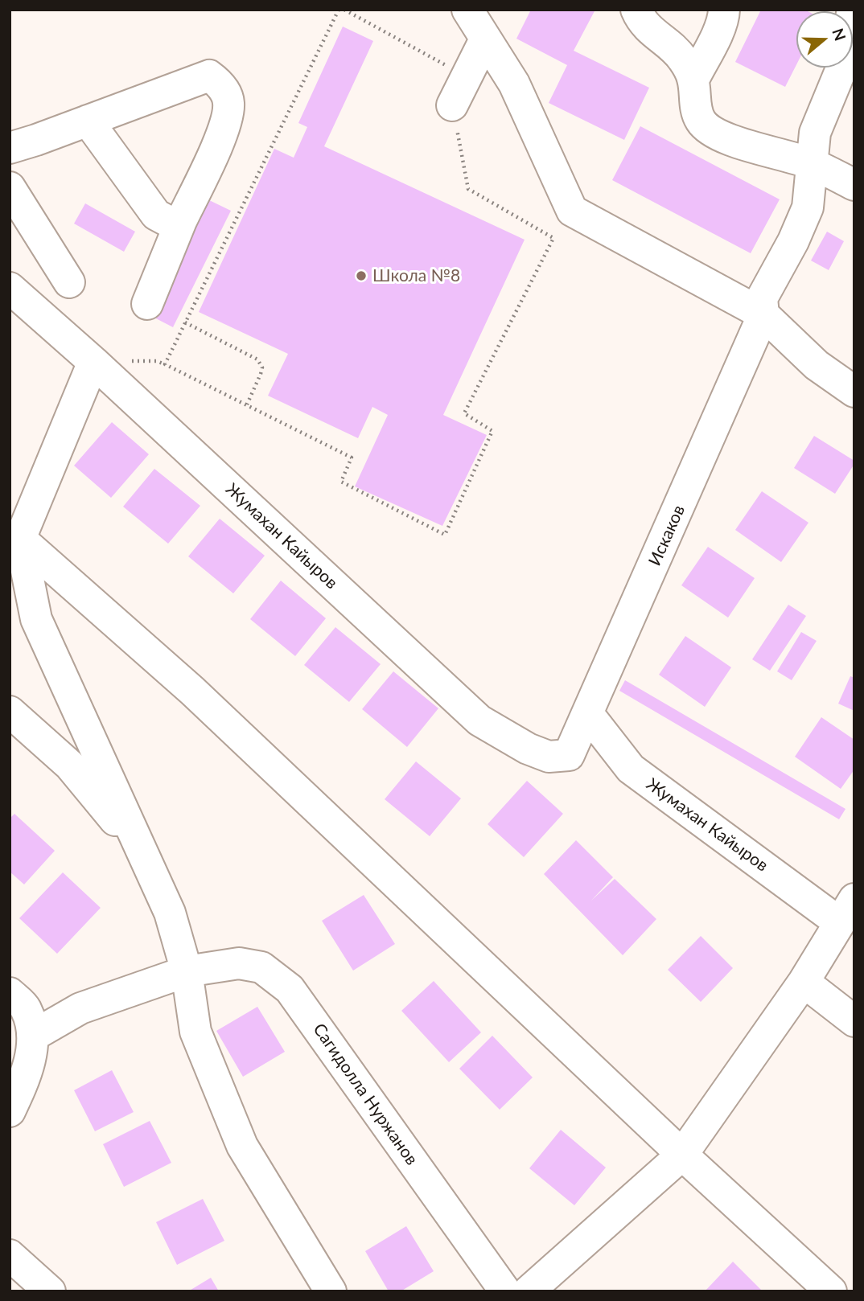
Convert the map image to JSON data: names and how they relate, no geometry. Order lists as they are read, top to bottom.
{
  "streets": {
    "street": ["Искаков", "Жумахан Кайыров", "Сагидолла Нуржанов"]
  },
  "crossings": [
    ["Искаков", "Жумахан Кайыров"]
  ],
  "places": ["Школа №8"],
  "north": "right"
}
